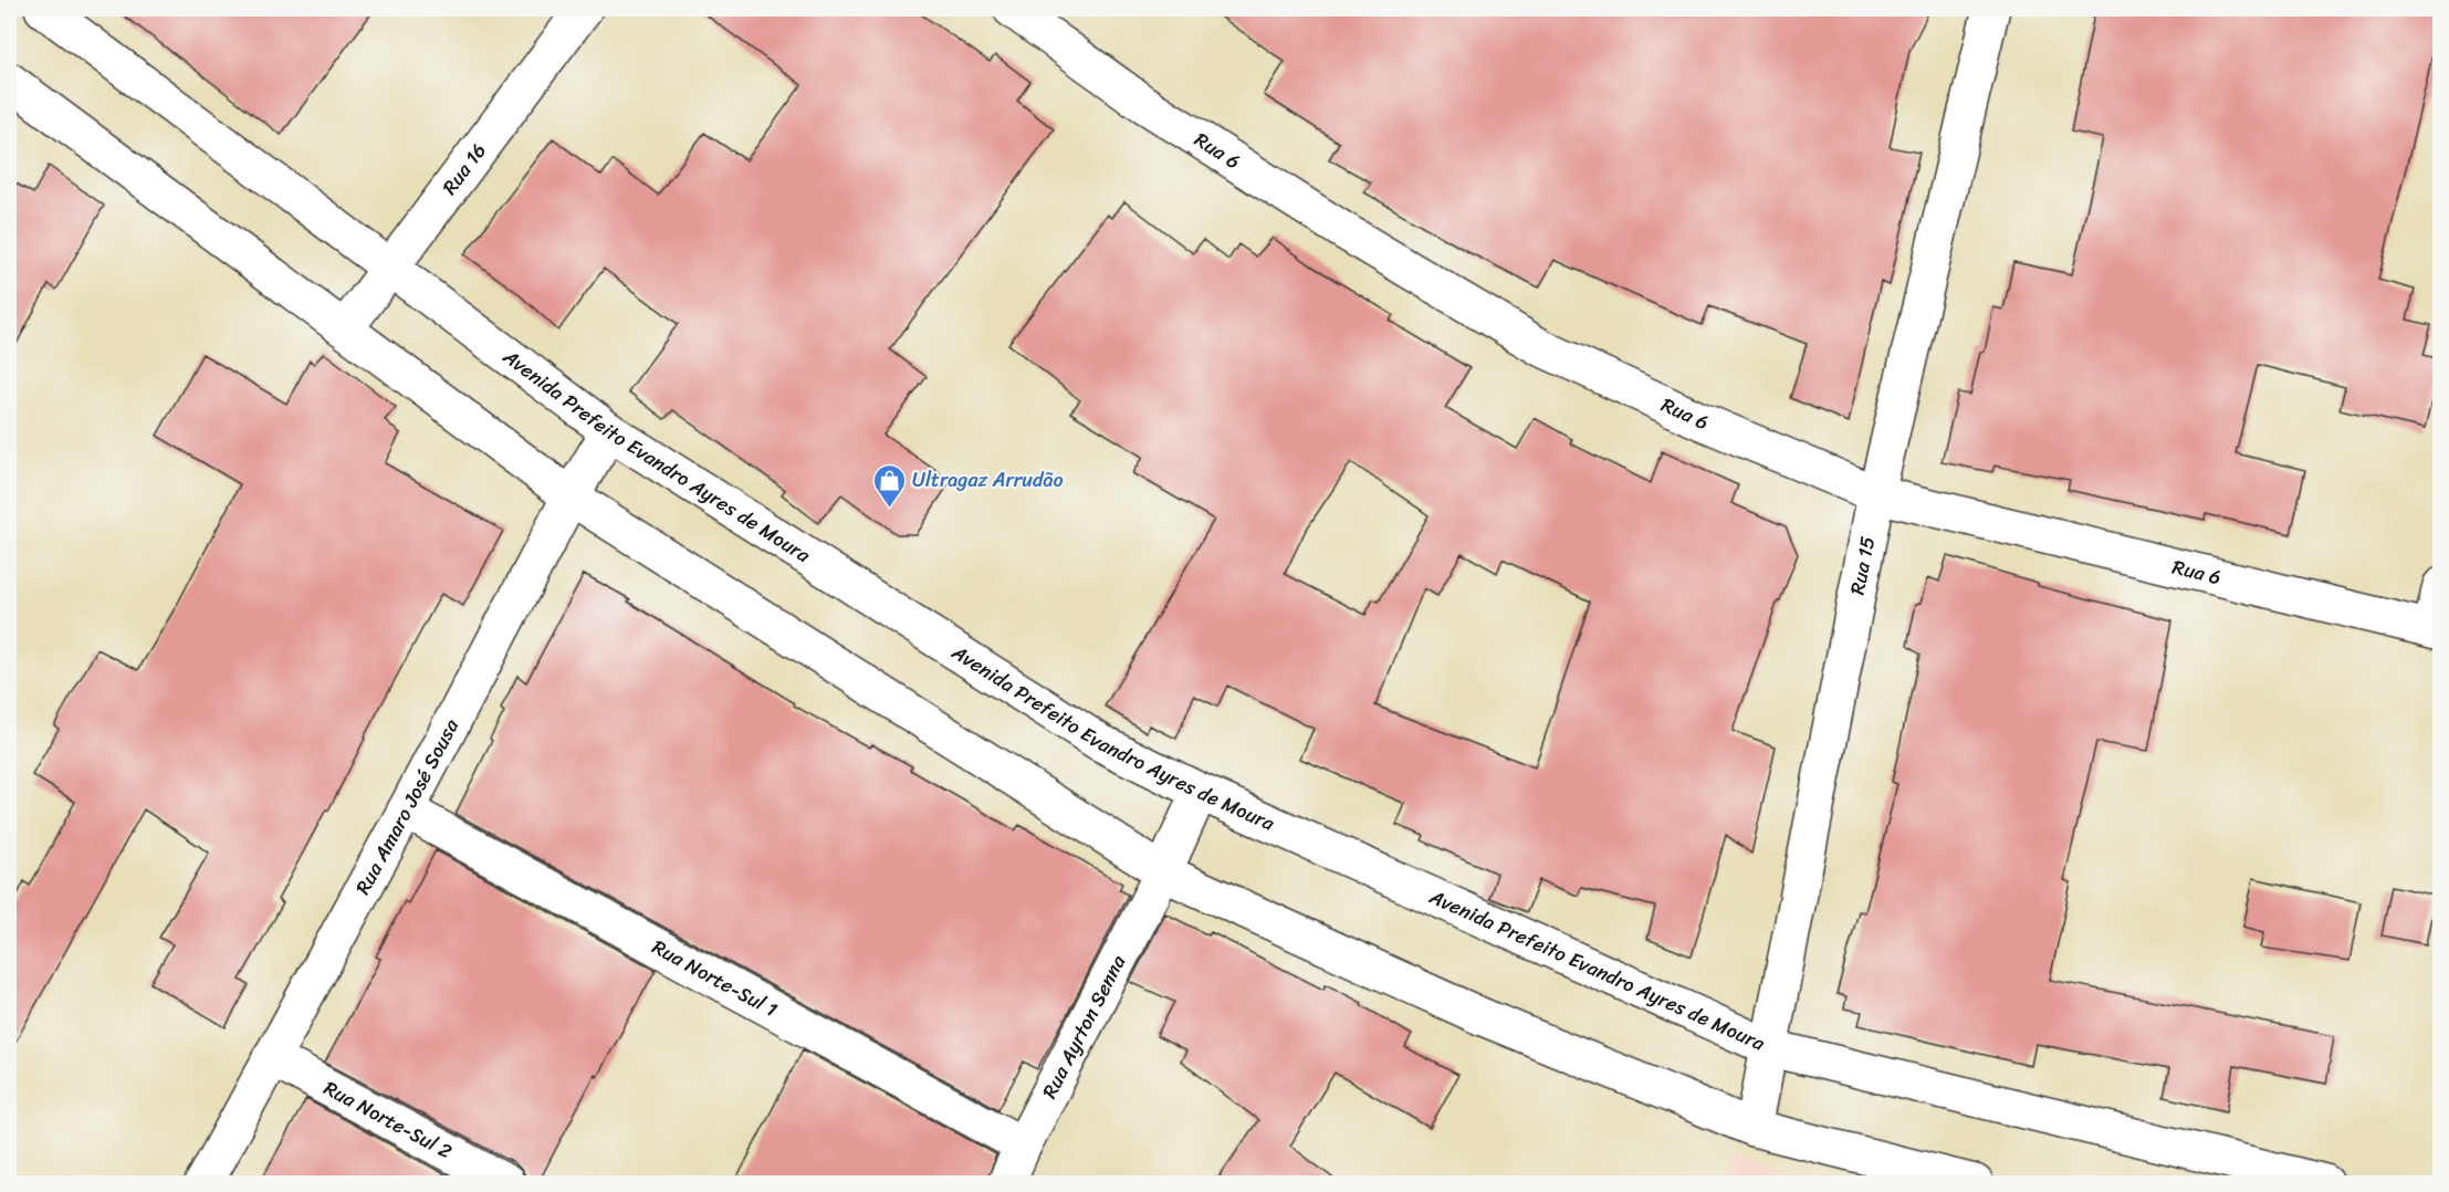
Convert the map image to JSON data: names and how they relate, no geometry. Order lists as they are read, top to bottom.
{
  "streets": {
    "street": [
      "Rua 6",
      "Rua 16",
      "Avenida Prefeito Evandro Ayres de Moura",
      "Rua 15",
      "Rua Amaro José Sousa",
      "Rua Norte-Sul 1",
      "Rua Ayrton Senna",
      "Rua Norte-Sul 2"
    ]
  },
  "crossings": [
    ["Rua 6", "Rua 15"],
    ["Rua 16", "Avenida Prefeito Evandro Ayres de Moura"],
    ["Avenida Prefeito Evandro Ayres de Moura", "Rua 15"],
    ["Avenida Prefeito Evandro Ayres de Moura", "Rua Amaro José Sousa"],
    ["Avenida Prefeito Evandro Ayres de Moura", "Rua Ayrton Senna"],
    ["Rua Amaro José Sousa", "Rua Norte-Sul 1"],
    ["Rua Amaro José Sousa", "Rua Norte-Sul 2"],
    ["Rua Norte-Sul 1", "Rua Ayrton Senna"]
  ],
  "places": {
    "shop": ["Ultragaz Arrudão"]
  }
}
